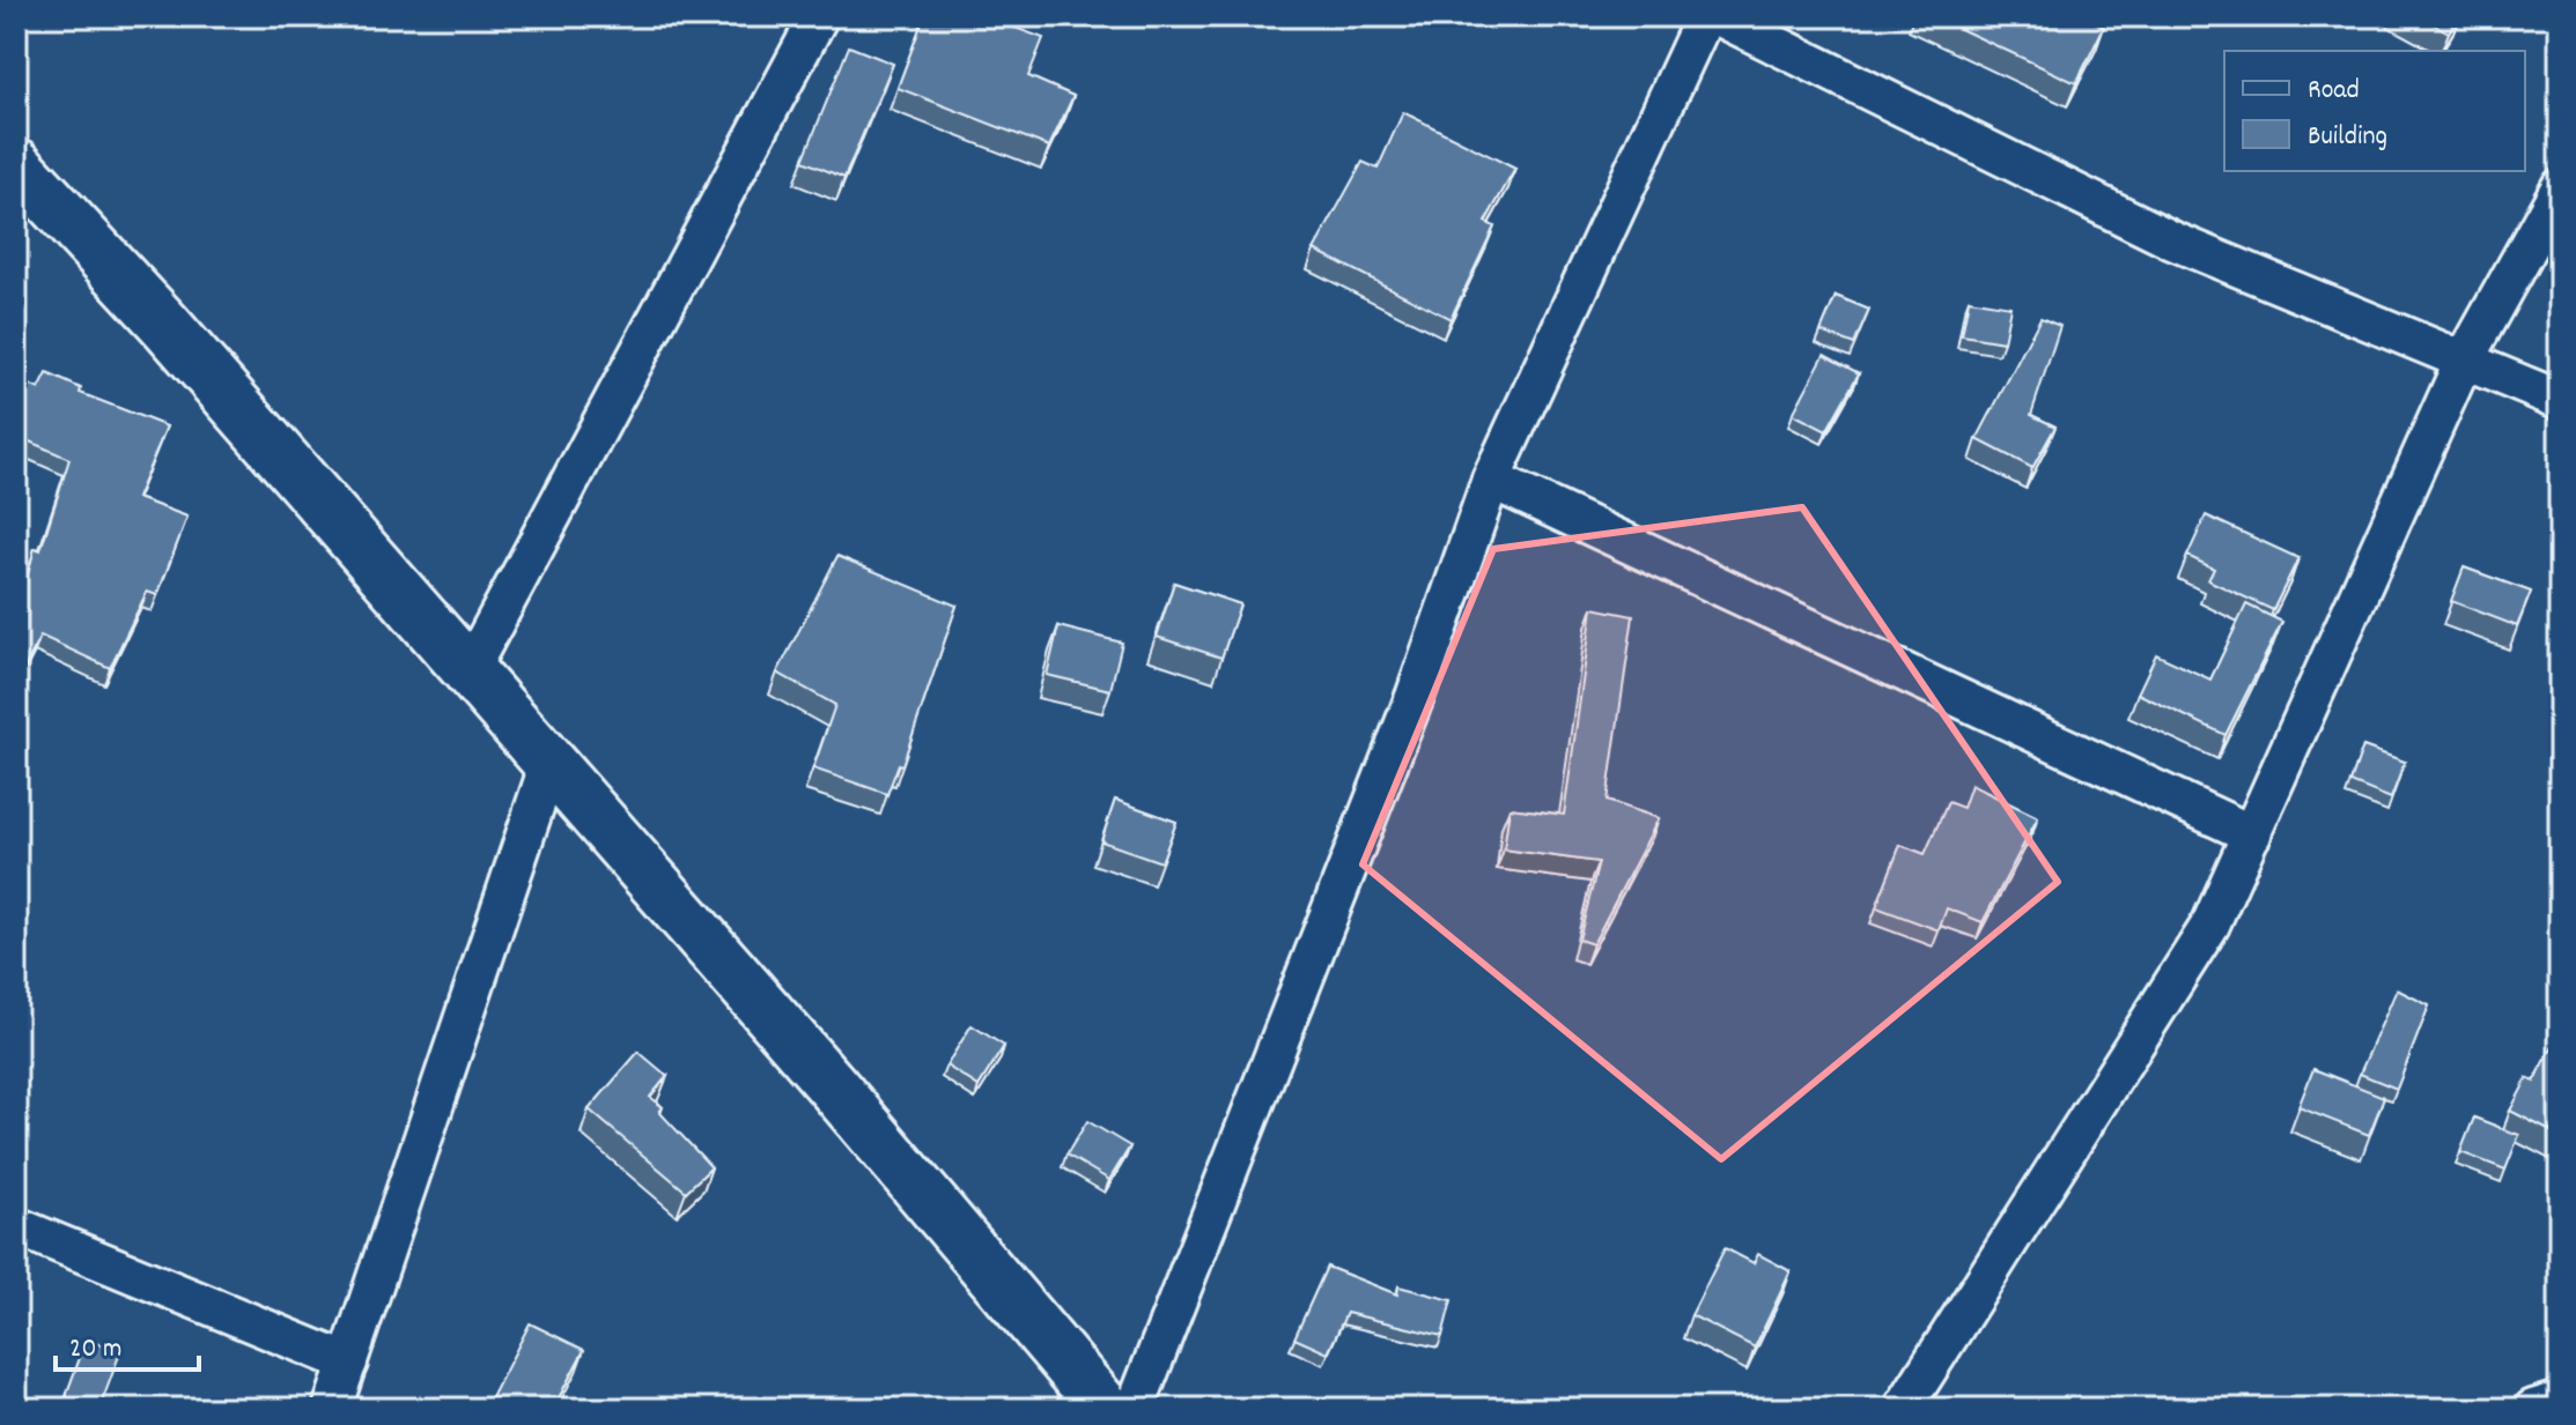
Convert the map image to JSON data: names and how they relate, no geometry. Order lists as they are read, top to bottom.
{
  "legend": ["Road", "Building"],
  "scale_bar": "20 m"
}
